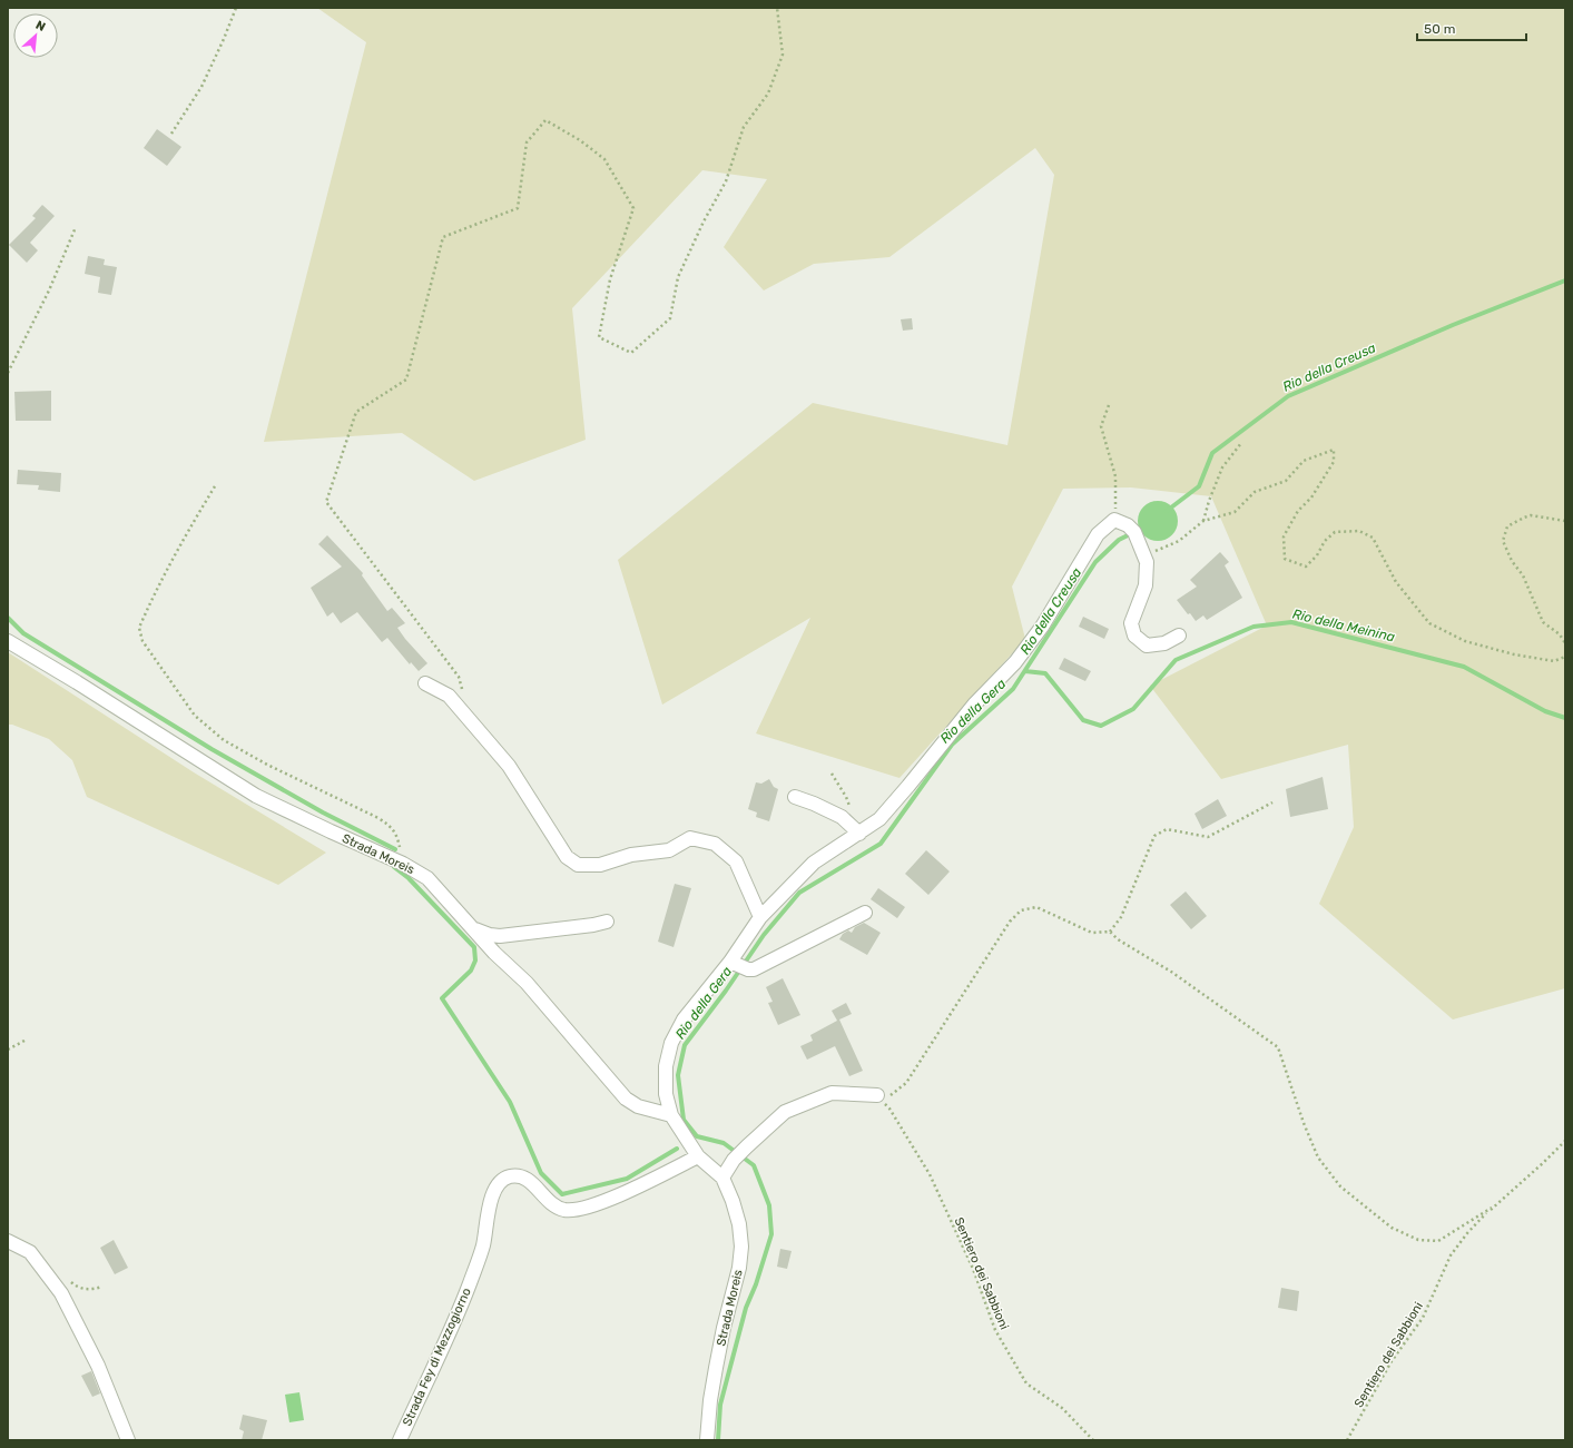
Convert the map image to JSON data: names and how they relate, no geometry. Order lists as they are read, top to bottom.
{
  "streets": {
    "street": ["Strada Moreis", "Strada Fey di Mezzogiorno"],
    "path": ["Sentiero dei Sabbioni"]
  },
  "water": ["Rio della Creusa", "Rio della Meinina", "Rio della Gera"],
  "scale_bar": "50 m",
  "north": "top right"
}
